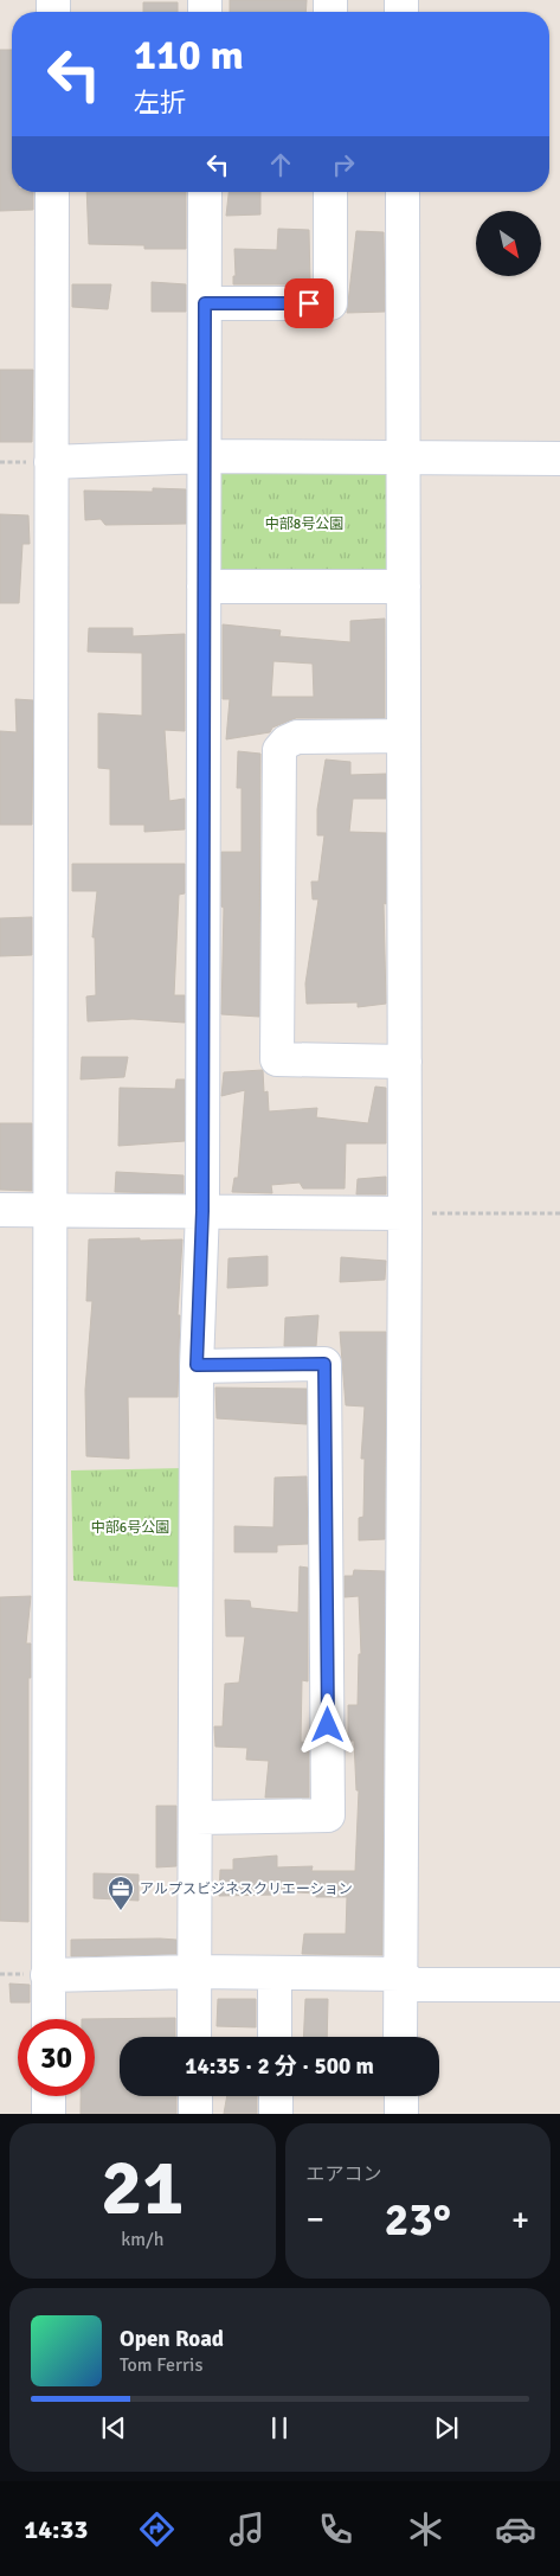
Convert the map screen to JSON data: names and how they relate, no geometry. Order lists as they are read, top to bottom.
{
  "parks": ["中部8号公園", "中部6号公園"],
  "places": {
    "office": ["アルプスビジネスクリエーション"]
  },
  "north": "bottom right",
  "page": {
    "turn": ["110 m", "左折"],
    "limit": "30",
    "trip": "14:35 · 2 分 · 500 m",
    "tile": [
      ["21", "km/h"],
      "エアコン"
    ],
    "heat": ["−", "23°", "+"],
    "song": ["Open Road", "Tom Ferris"],
    "tabs": "14:33"
  }
}
